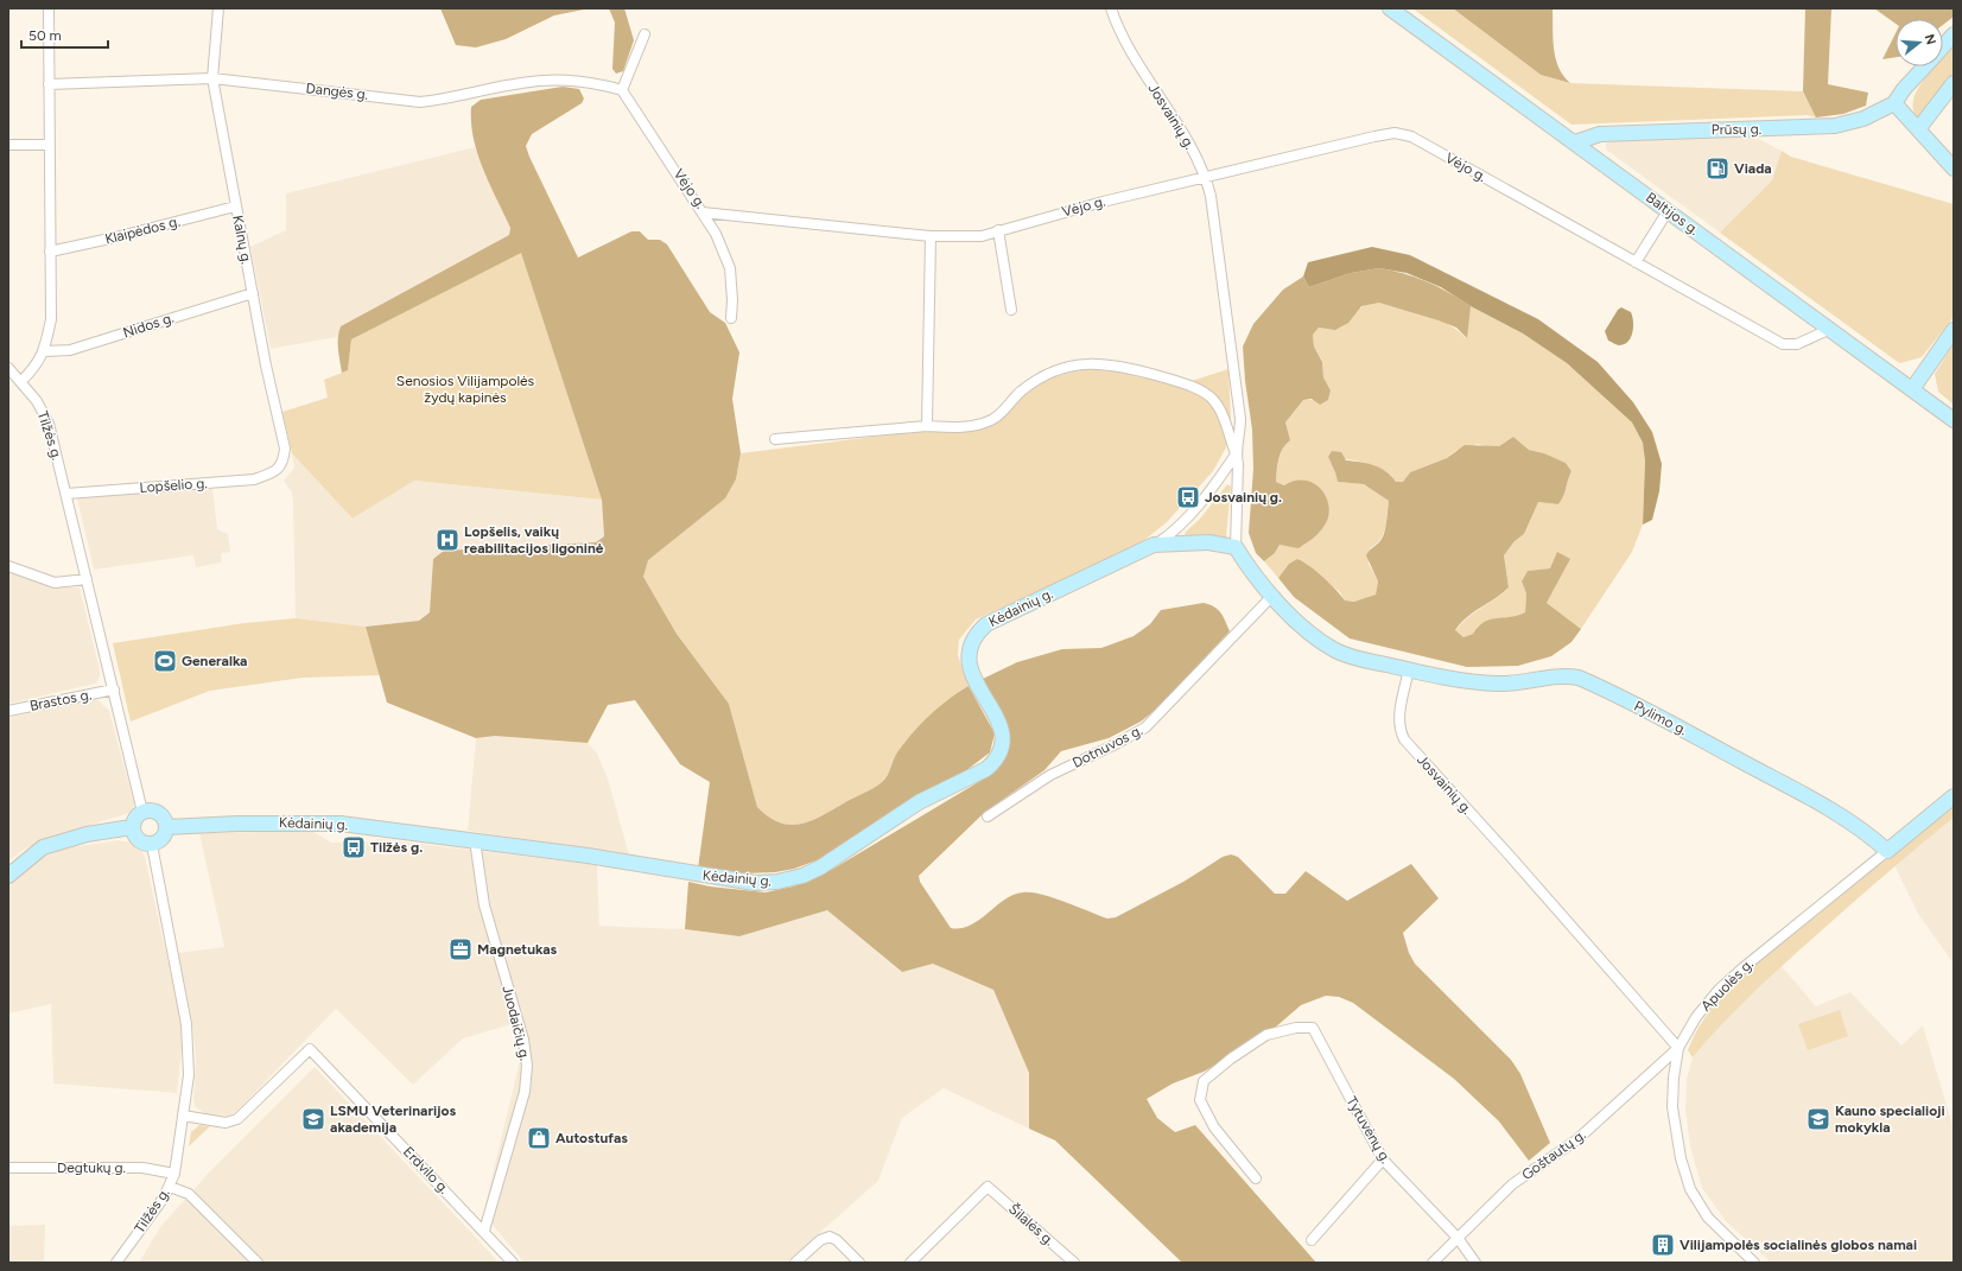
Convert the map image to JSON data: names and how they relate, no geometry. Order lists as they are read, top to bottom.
{
  "streets": {
    "main road": [
      "Prūsų g.",
      "Baltijos g.",
      "Kėdainių g.",
      "Pylimo g.",
      "Apuolės g."
    ],
    "street": [
      "Dangės g.",
      "Josvainių g.",
      "Vėjo g.",
      "Klaipėdos g.",
      "Kalnų g.",
      "Nidos g.",
      "Tilžės g.",
      "Lopšelio g.",
      "Brastos g.",
      "Dotnuvos g.",
      "Juodaičių g.",
      "Tytuvėnų g.",
      "Goštautų g.",
      "Degtukų g.",
      "Erdvilo g.",
      "Šilalės g."
    ]
  },
  "crossings": [
    ["Dangės g.", "Vėjo g."],
    ["Dangės g.", "Kalnų g."],
    ["Josvainių g.", "Vėjo g."],
    ["Josvainių g.", "Pylimo g."],
    ["Josvainių g.", "Apuolės g."],
    ["Josvainių g.", "Goštautų g."],
    ["Prūsų g.", "Baltijos g."],
    ["Vėjo g.", "Baltijos g."],
    ["Klaipėdos g.", "Kalnų g."],
    ["Kalnų g.", "Nidos g."],
    ["Kalnų g.", "Lopšelio g."],
    ["Tilžės g.", "Lopšelio g."],
    ["Tilžės g.", "Kėdainių g."],
    ["Tilžės g.", "Brastos g."],
    ["Tilžės g.", "Degtukų g."],
    ["Tilžės g.", "Erdvilo g."],
    ["Kėdainių g.", "Juodaičių g."],
    ["Pylimo g.", "Apuolės g."],
    ["Apuolės g.", "Goštautų g."],
    ["Juodaičių g.", "Erdvilo g."],
    ["Tytuvėnų g.", "Goštautų g."]
  ],
  "parks": ["Senosios Vilijampolės žydų kapinės"],
  "places": {
    "fuel station": ["Viada"],
    "bus stop": ["Josvainių g.", "Tilžės g."],
    "hospital": ["Lopšelis, vaikų reabilitacijos ligoninė"],
    "sports": ["Generalka"],
    "office": ["Magnetukas"],
    "school or university": ["LSMU Veterinarijos akademija", "Kauno specialioji mokykla"],
    "shop": ["Autostufas"],
    "building": ["Vilijampolės socialinės globos namai"]
  },
  "scale_bar": "50 m",
  "north": "right"
}
